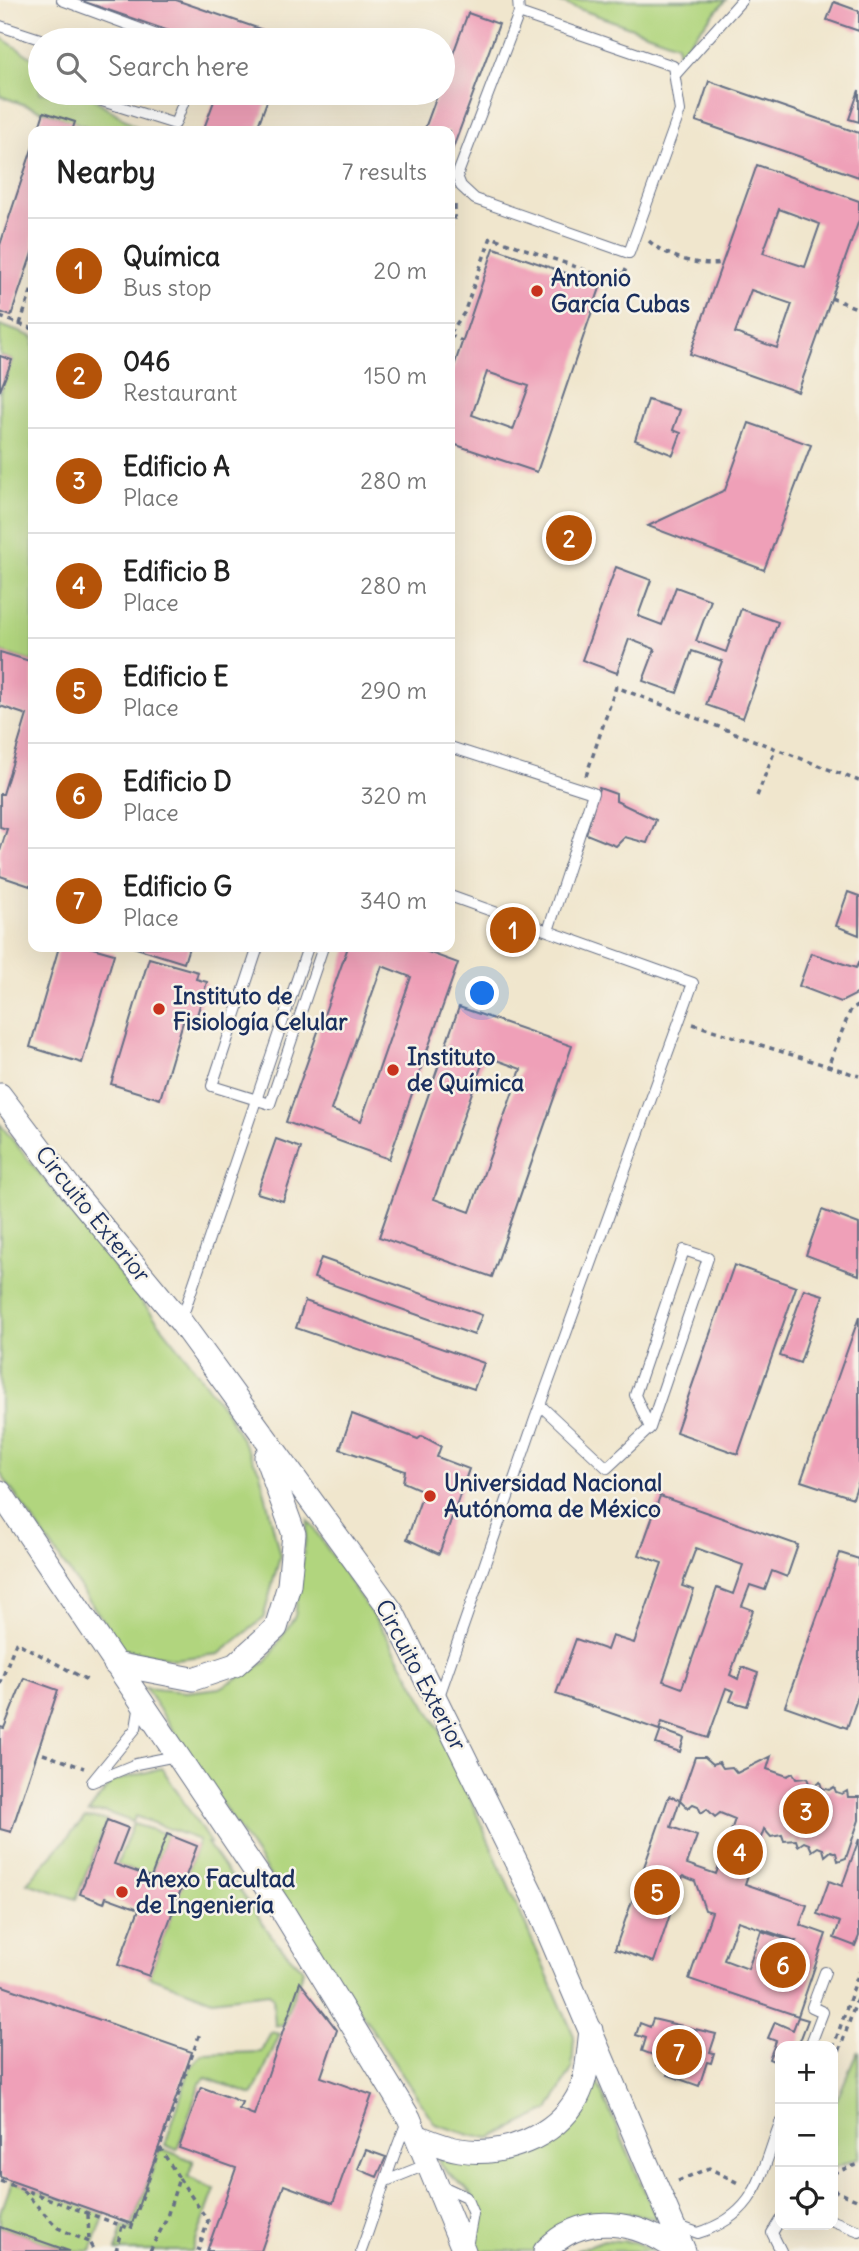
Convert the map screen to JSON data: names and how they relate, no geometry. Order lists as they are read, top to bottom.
{
  "streets": {
    "street": ["Circuito Exterior"]
  },
  "places": [
    "Antonio García Cubas",
    "Instituto de Fisiología Celular",
    "Instituto de Química",
    "Universidad Nacional Autónoma de México",
    "Anexo Facultad de Ingeniería"
  ],
  "page": {
    "search": "Search here",
    "heading": ["Nearby", "7 results"],
    "list": [
      {
        "mark": "1",
        "name": "Química",
        "note": "Bus stop",
        "value": "20 m"
      },
      {
        "mark": "2",
        "name": "046",
        "note": "Restaurant",
        "value": "150 m"
      },
      {
        "mark": "3",
        "name": "Edificio A",
        "note": "Place",
        "value": "280 m"
      },
      {
        "mark": "4",
        "name": "Edificio B",
        "note": "Place",
        "value": "280 m"
      },
      {
        "mark": "5",
        "name": "Edificio E",
        "note": "Place",
        "value": "290 m"
      },
      {
        "mark": "6",
        "name": "Edificio D",
        "note": "Place",
        "value": "320 m"
      },
      {
        "mark": "7",
        "name": "Edificio G",
        "note": "Place",
        "value": "340 m"
      }
    ],
    "pins": [
      "2",
      "1",
      "3",
      "4",
      "5",
      "6",
      "7"
    ],
    "map_buttons": ["+", "−"]
  }
}
